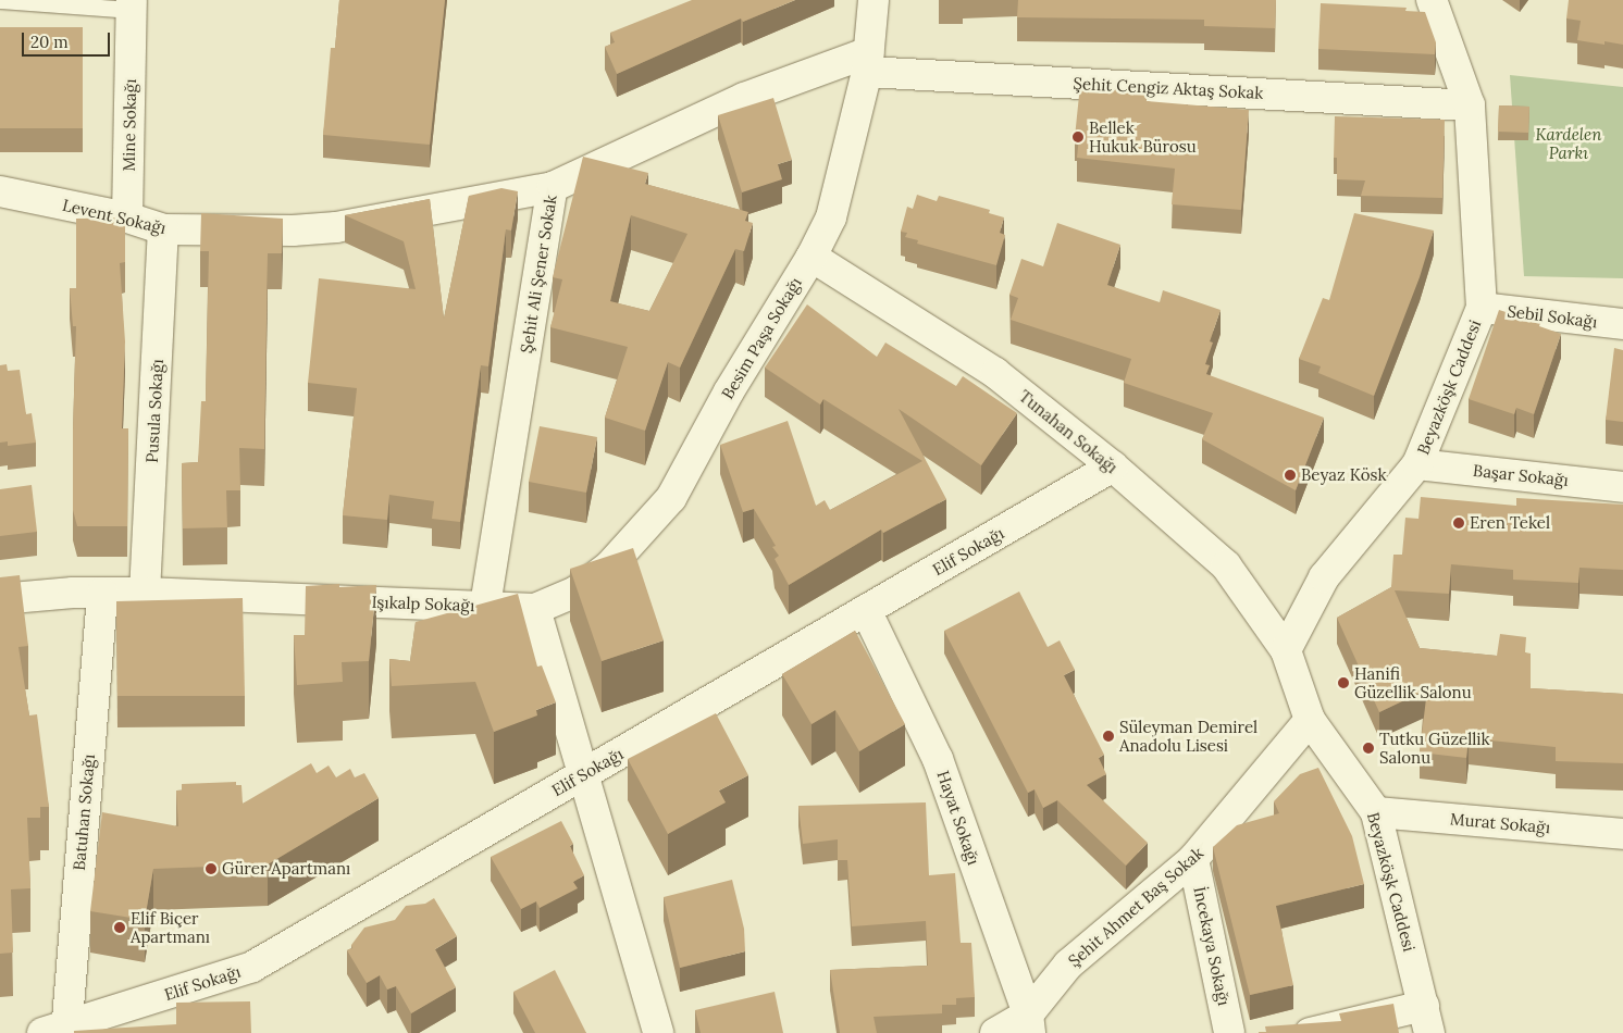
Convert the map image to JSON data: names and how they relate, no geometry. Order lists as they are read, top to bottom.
{
  "streets": {
    "street": [
      "Şehit Cengiz Aktaş Sokak",
      "Mine Sokağı",
      "Levent Sokağı",
      "Şehit Ali Şener Sokak",
      "Sebil Sokağı",
      "Besim Paşa Sokağı",
      "Beyazköşk Caddesi",
      "Pusula Sokağı",
      "Tunahan Sokağı",
      "Başar Sokağı",
      "Elif Sokağı",
      "Işıkalp Sokağı",
      "Batuhan Sokağı",
      "Hayat Sokağı",
      "Murat Sokağı",
      "Şehit Ahmet Baş Sokak",
      "İncekaya Sokağı"
    ]
  },
  "crossings": [
    ["Şehit Cengiz Aktaş Sokak", "Şehit Ali Şener Sokak"],
    ["Şehit Cengiz Aktaş Sokak", "Besim Paşa Sokağı"],
    ["Şehit Cengiz Aktaş Sokak", "Beyazköşk Caddesi"],
    ["Mine Sokağı", "Levent Sokağı"],
    ["Levent Sokağı", "Şehit Ali Şener Sokak"],
    ["Levent Sokağı", "Pusula Sokağı"],
    ["Şehit Ali Şener Sokak", "Besim Paşa Sokağı"],
    ["Şehit Ali Şener Sokak", "Işıkalp Sokağı"],
    ["Sebil Sokağı", "Beyazköşk Caddesi"],
    ["Besim Paşa Sokağı", "Tunahan Sokağı"],
    ["Besim Paşa Sokağı", "Işıkalp Sokağı"],
    ["Beyazköşk Caddesi", "Tunahan Sokağı"],
    ["Beyazköşk Caddesi", "Başar Sokağı"],
    ["Beyazköşk Caddesi", "Murat Sokağı"],
    ["Beyazköşk Caddesi", "Şehit Ahmet Baş Sokak"],
    ["Pusula Sokağı", "Işıkalp Sokağı"],
    ["Tunahan Sokağı", "Elif Sokağı"],
    ["Elif Sokağı", "Batuhan Sokağı"],
    ["Elif Sokağı", "Hayat Sokağı"],
    ["Işıkalp Sokağı", "Batuhan Sokağı"],
    ["Hayat Sokağı", "Şehit Ahmet Baş Sokak"],
    ["Şehit Ahmet Baş Sokak", "İncekaya Sokağı"]
  ],
  "parks": ["Kardelen Parkı"],
  "places": [
    "Bellek Hukuk Bürosu",
    "Beyaz Kösk",
    "Eren Tekel",
    "Hanifi Güzellik Salonu",
    "Süleyman Demirel Anadolu Lisesi",
    "Tutku Güzellik Salonu",
    "Gürer Apartmanı",
    "Elif Biçer Apartmanı"
  ],
  "scale_bar": "20 m"
}
